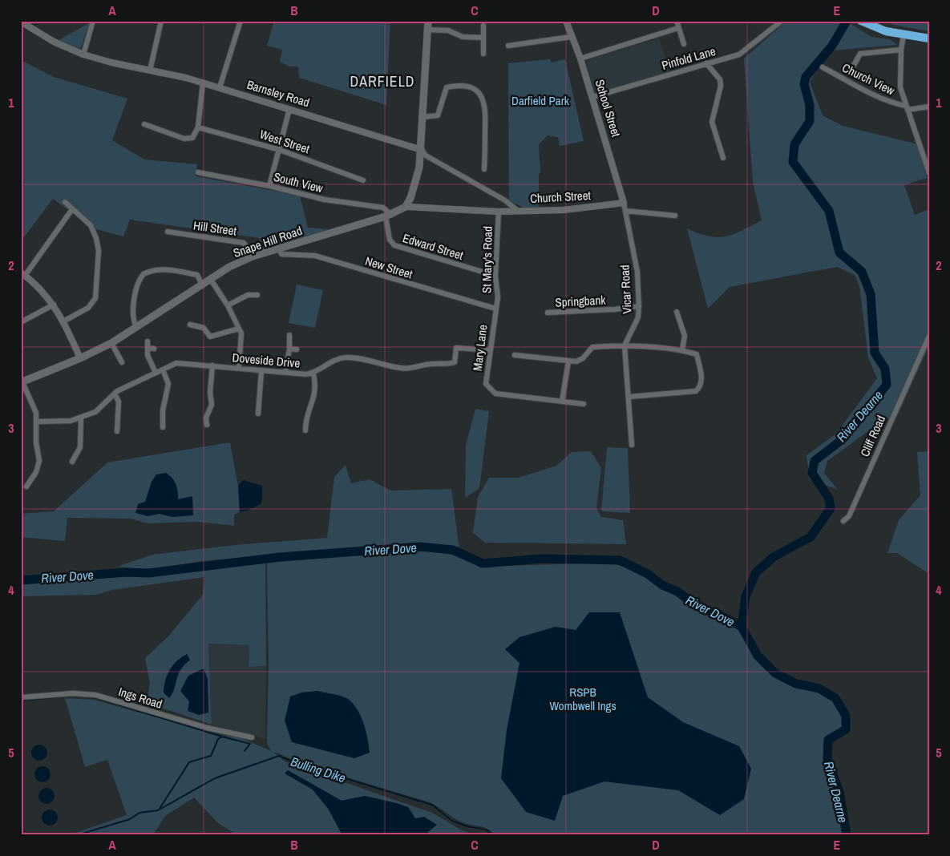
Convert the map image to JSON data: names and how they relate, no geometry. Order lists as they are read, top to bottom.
{
  "streets": {
    "main road": ["Snape Hill Road"],
    "street": [
      "Pinfold Lane",
      "Church View",
      "Barnsley Road",
      "School Street",
      "West Street",
      "South View",
      "Church Street",
      "Hill Street",
      "Edward Street",
      "St Mary's Road",
      "New Street",
      "Vicar Road",
      "Springbank",
      "Mary Lane",
      "Doveside Drive",
      "Cliff Road",
      "Ings Road"
    ]
  },
  "crossings": [
    ["Pinfold Lane", "School Street"],
    ["Barnsley Road", "Church Street"],
    ["School Street", "Church Street"],
    ["School Street", "Vicar Road"],
    ["South View", "Snape Hill Road"],
    ["South View", "Edward Street"],
    ["Church Street", "St Mary's Road"],
    ["Church Street", "Vicar Road"],
    ["Hill Street", "Snape Hill Road"],
    ["Snape Hill Road", "Edward Street"],
    ["Snape Hill Road", "New Street"],
    ["Edward Street", "St Mary's Road"],
    ["St Mary's Road", "New Street"],
    ["St Mary's Road", "Mary Lane"],
    ["New Street", "Mary Lane"],
    ["Vicar Road", "Springbank"],
    ["Mary Lane", "Doveside Drive"]
  ],
  "districts": ["DARFIELD"],
  "water": ["River Dearne", "River Dove", "Bulling Dike"],
  "parks": ["Darfield Park", "RSPB Wombwell Ings"],
  "grid": {
    "columns": [
      "A",
      "B",
      "C",
      "D",
      "E"
    ],
    "rows": [
      "1",
      "2",
      "3",
      "4",
      "5"
    ]
  }
}
